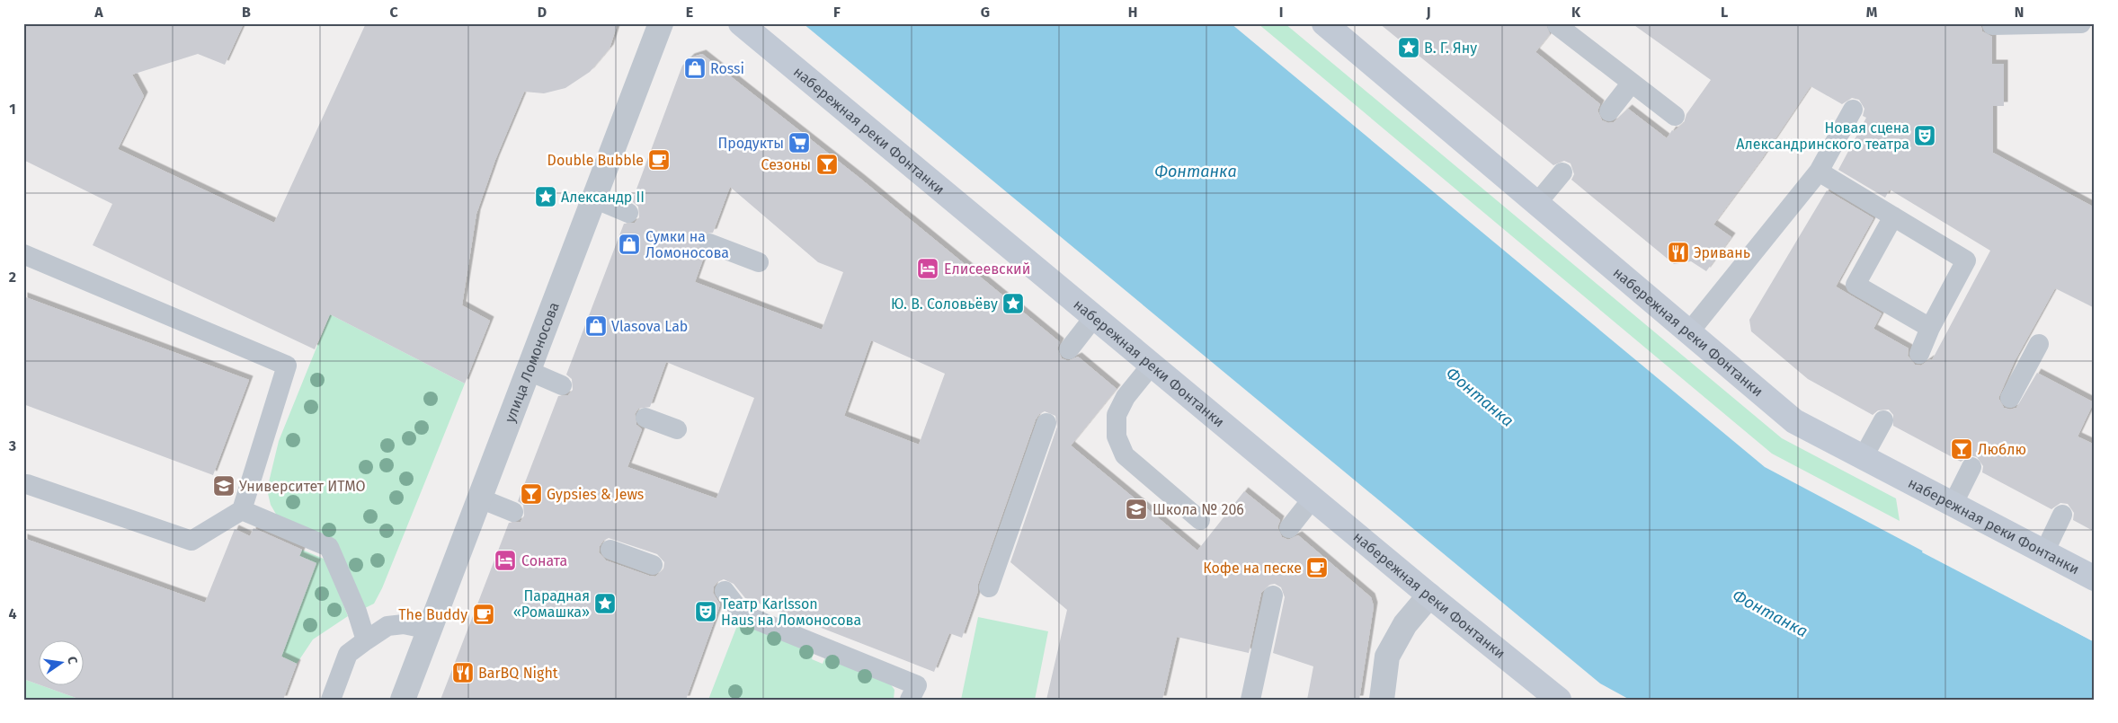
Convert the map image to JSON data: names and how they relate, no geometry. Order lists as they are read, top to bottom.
{
  "streets": {
    "main road": ["набережная реки Фонтанки"],
    "street": ["улица Ломоносова"]
  },
  "water": ["Фонтанка"],
  "places": {
    "place": [
      "В. Г. Яну",
      "Александр II",
      "Ю. В. Соловьёву",
      "Парадная «Ромашка»"
    ],
    "shop": ["Rossi", "Сумки на Ломоносова", "Vlasova Lab"],
    "theatre": ["Новая сцена Александринского театра", "Театр Karlsson Haus на Ломоносова"],
    "supermarket": ["Продукты"],
    "cafe": ["Double Bubble", "Кофе на песке", "The Buddy"],
    "bar": ["Сезоны", "Люблю", "Gypsies & Jews"],
    "restaurant": ["Эривань", "BarBQ Night"],
    "hotel": ["Елисеевский", "Соната"],
    "school or university": ["Университет ИТМО", "Школа № 206"]
  },
  "north": "right",
  "grid": {
    "columns": [
      "A",
      "B",
      "C",
      "D",
      "E",
      "F",
      "G",
      "H",
      "I",
      "J",
      "K",
      "L",
      "M",
      "N"
    ],
    "rows": [
      "1",
      "2",
      "3",
      "4"
    ]
  }
}
